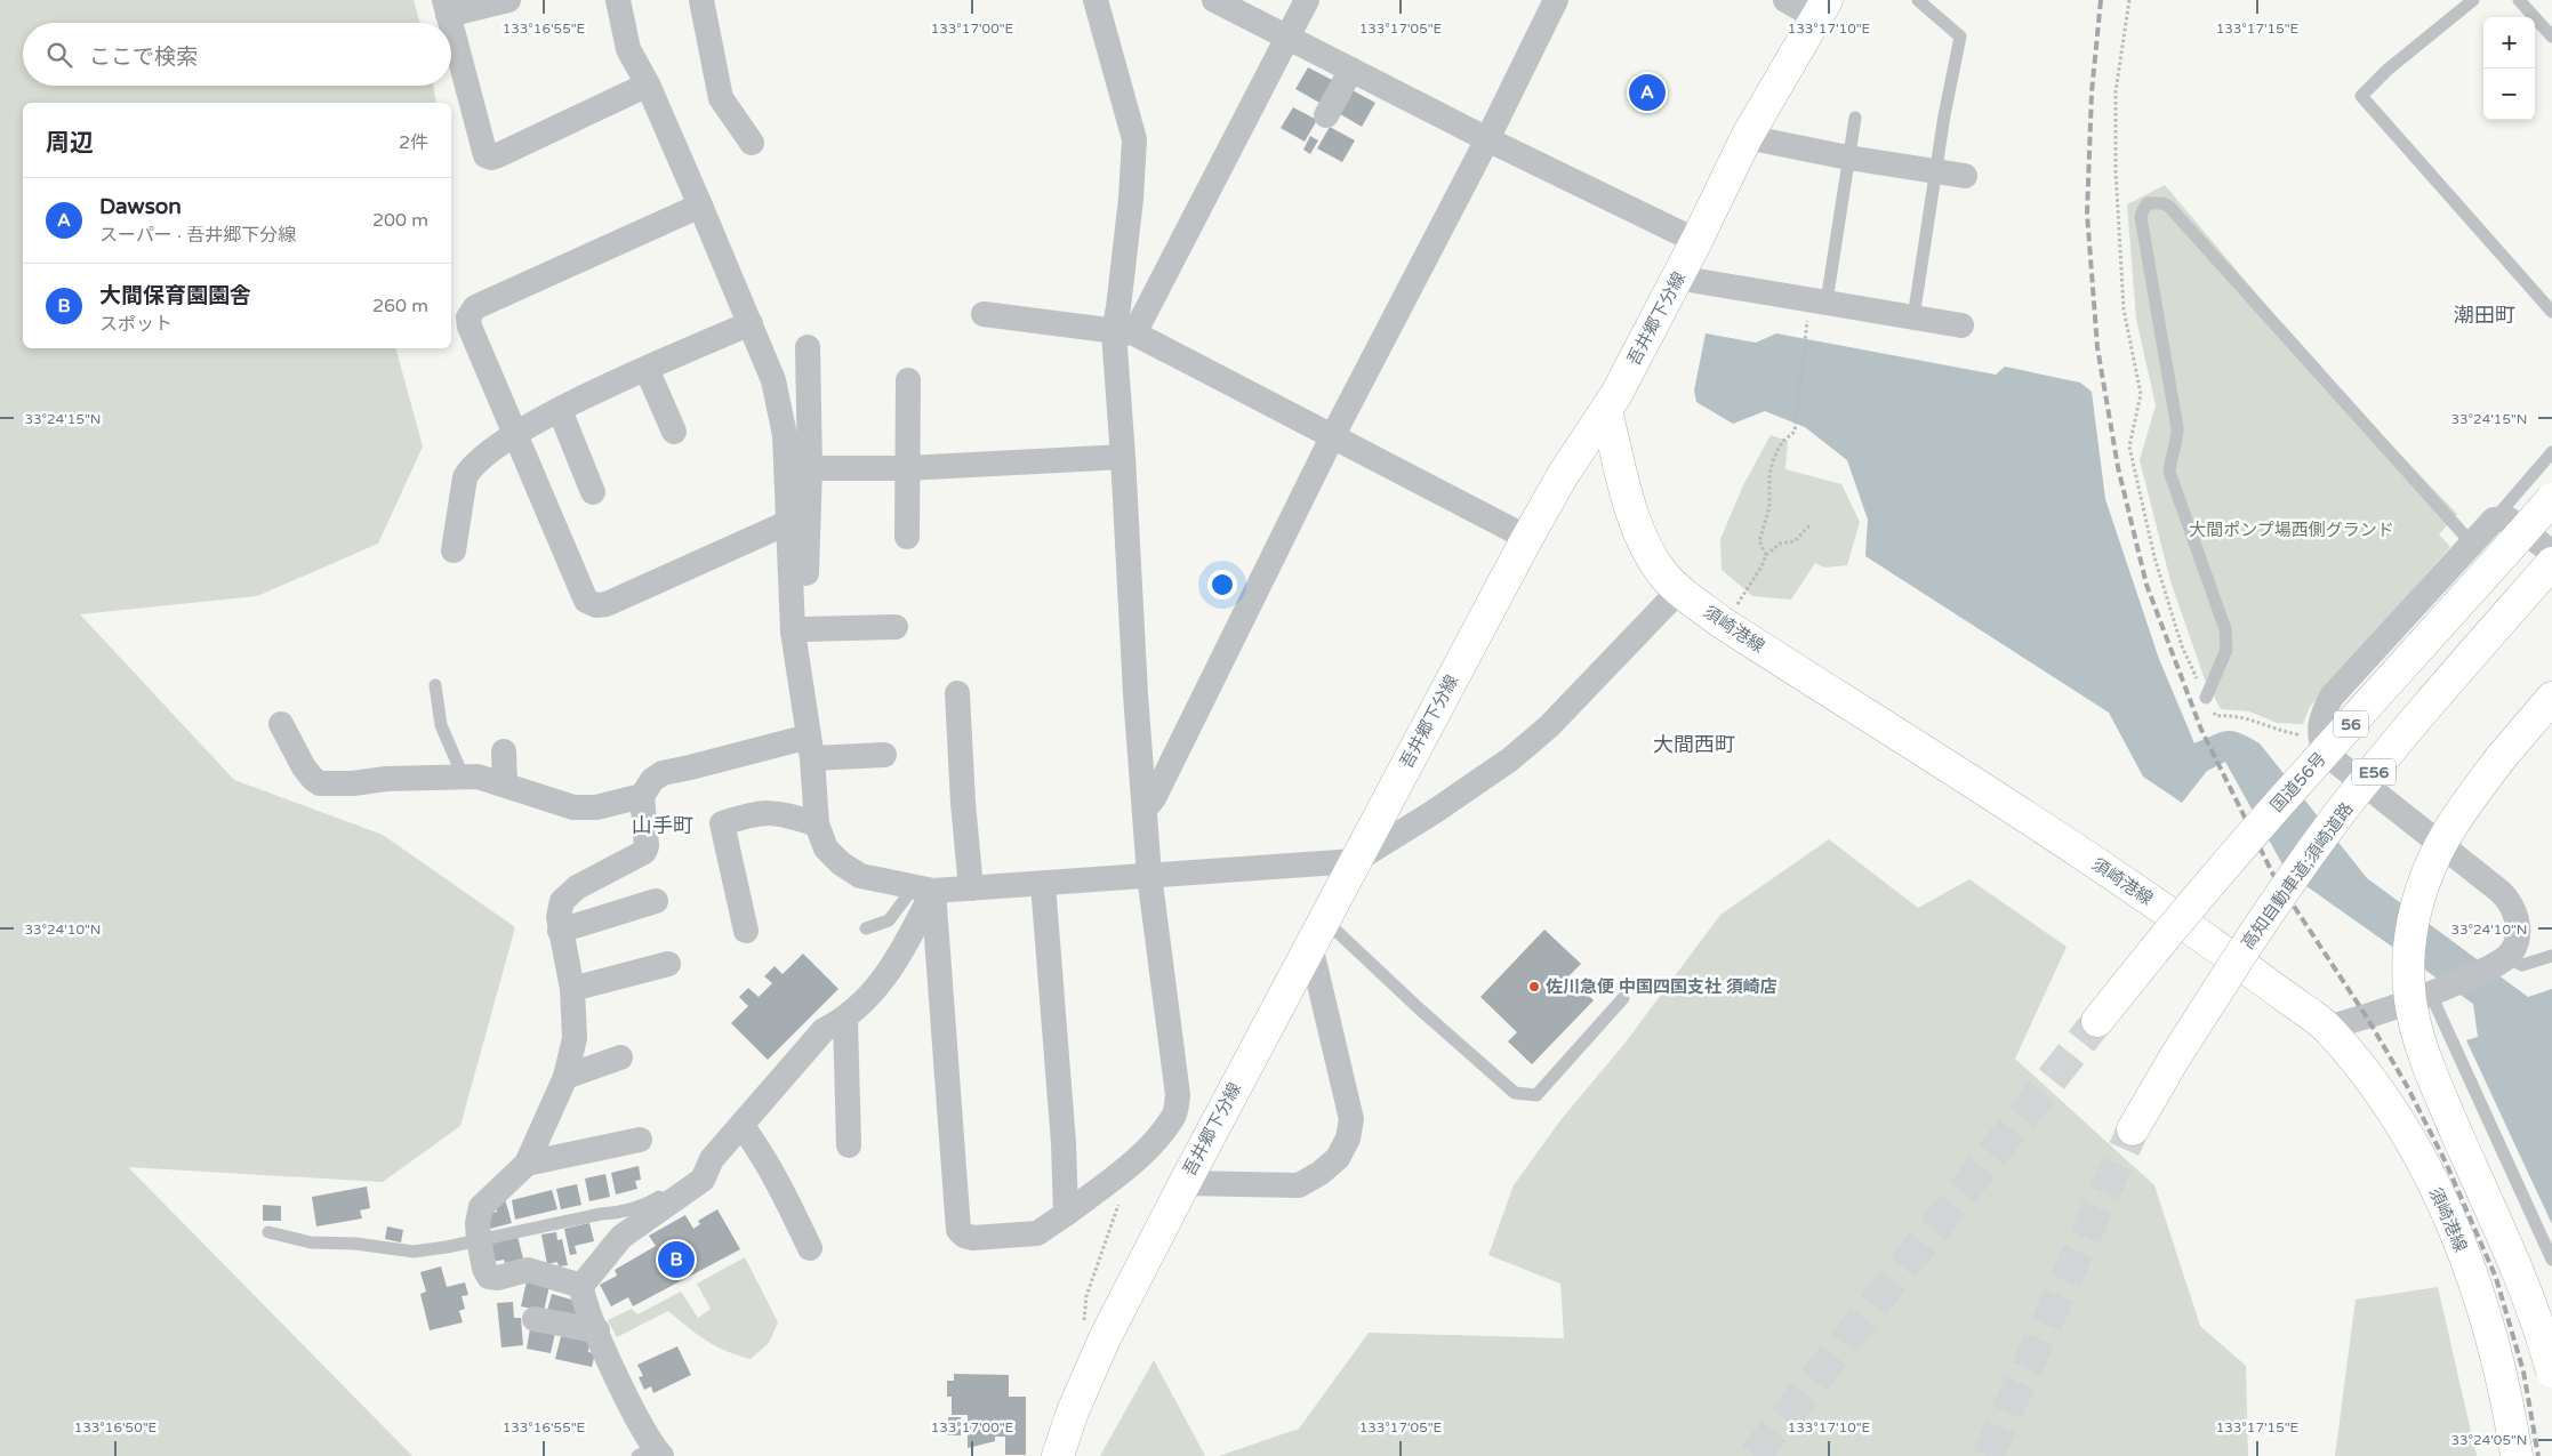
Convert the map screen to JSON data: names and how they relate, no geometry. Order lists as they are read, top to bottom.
{
  "streets": {
    "main road": [
      "吾井郷下分線",
      "須崎港線",
      "56",
      "E56",
      "国道56号",
      "高知自動車道;須崎道路"
    ]
  },
  "crossings": [
    ["吾井郷下分線", "須崎港線"]
  ],
  "districts": ["潮田町", "大間西町", "山手町"],
  "parks": ["大間ポンプ場西側グランド"],
  "places": ["佐川急便 中国四国支社 須崎店"],
  "page": {
    "map_buttons": ["+", "−"],
    "search": "ここで検索",
    "pins": ["A", "B"],
    "heading": ["周辺", "2件"],
    "list": [
      {
        "mark": "A",
        "name": "Dawson",
        "note": "スーパー · 吾井郷下分線",
        "value": "200 m"
      },
      {
        "mark": "B",
        "name": "大間保育園園舎",
        "note": "スポット",
        "value": "260 m"
      }
    ]
  },
  "coordinates": [
    "133°16'55\"E",
    "133°17'00\"E",
    "133°17'05\"E",
    "133°17'10\"E",
    "133°17'15\"E",
    "33°24'15\"N",
    "33°24'10\"N",
    "133°16'50\"E",
    "33°24'05\"N"
  ]
}
